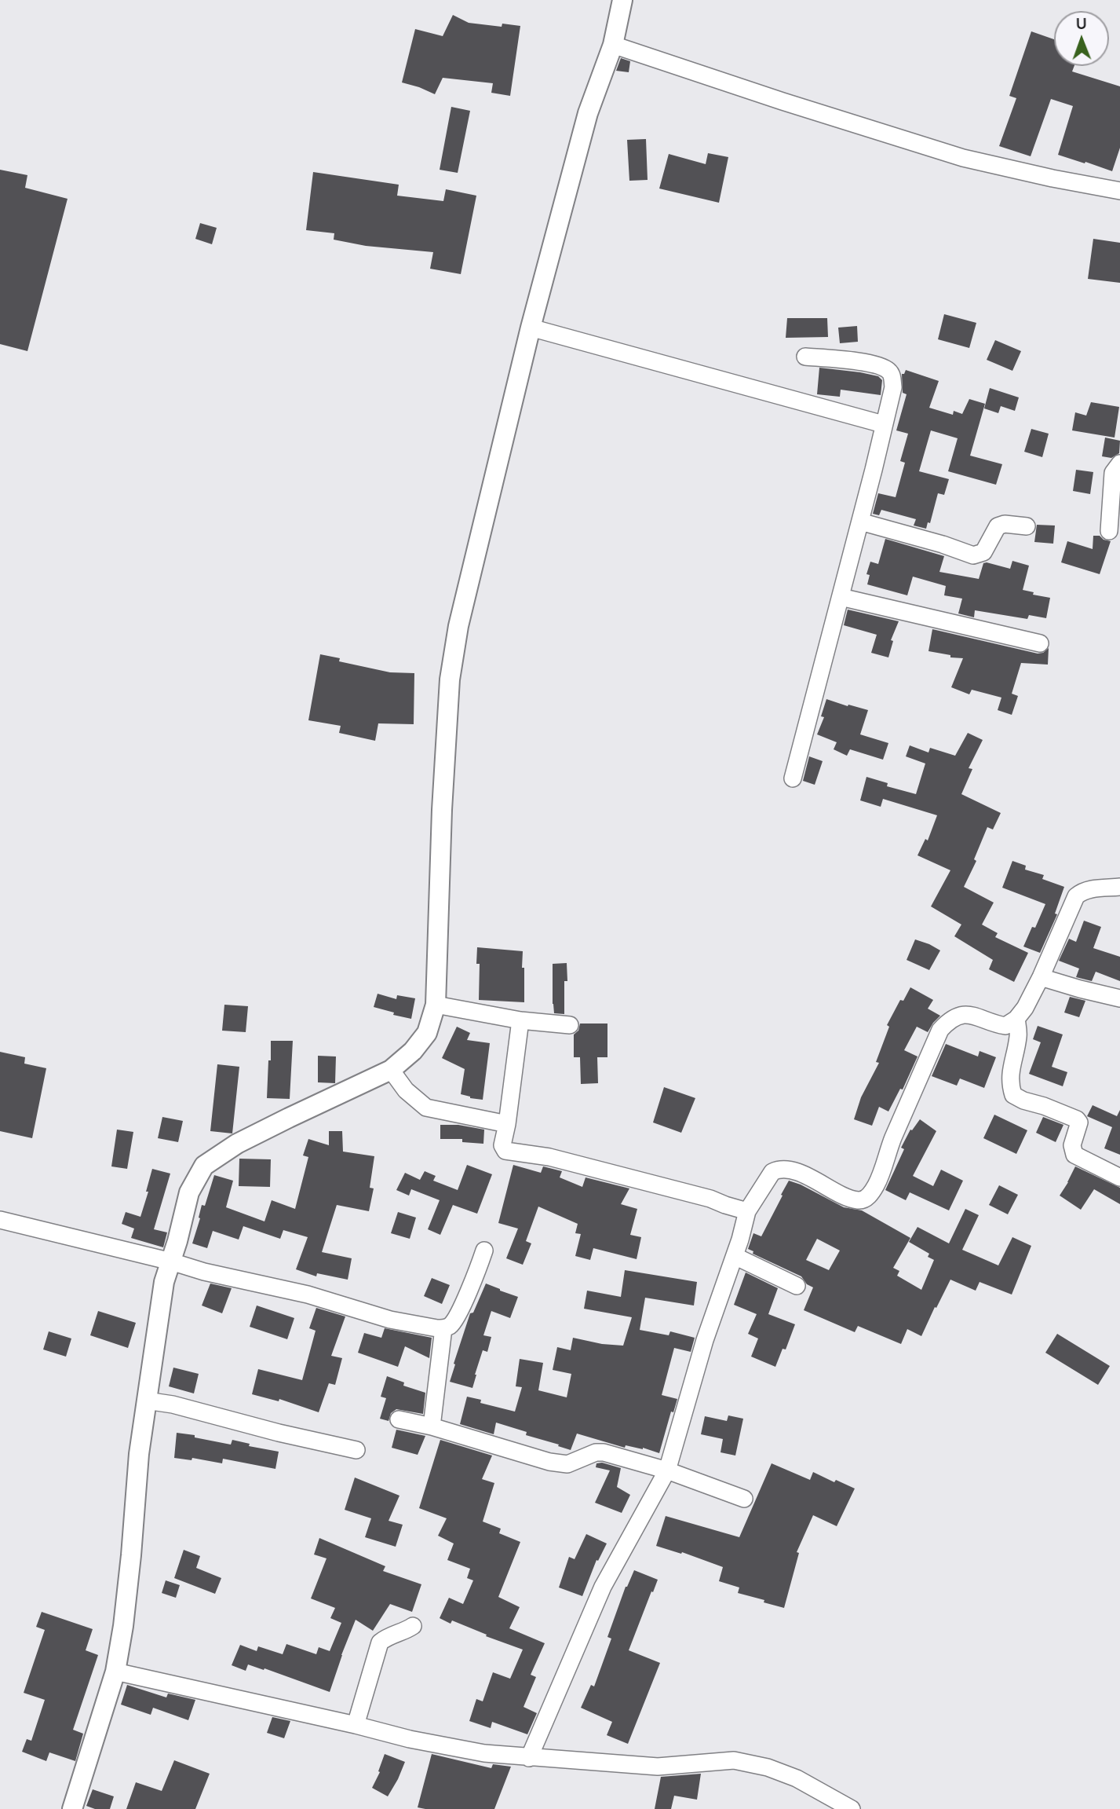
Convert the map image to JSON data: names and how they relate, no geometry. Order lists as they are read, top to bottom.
{
  "north": "top"
}
